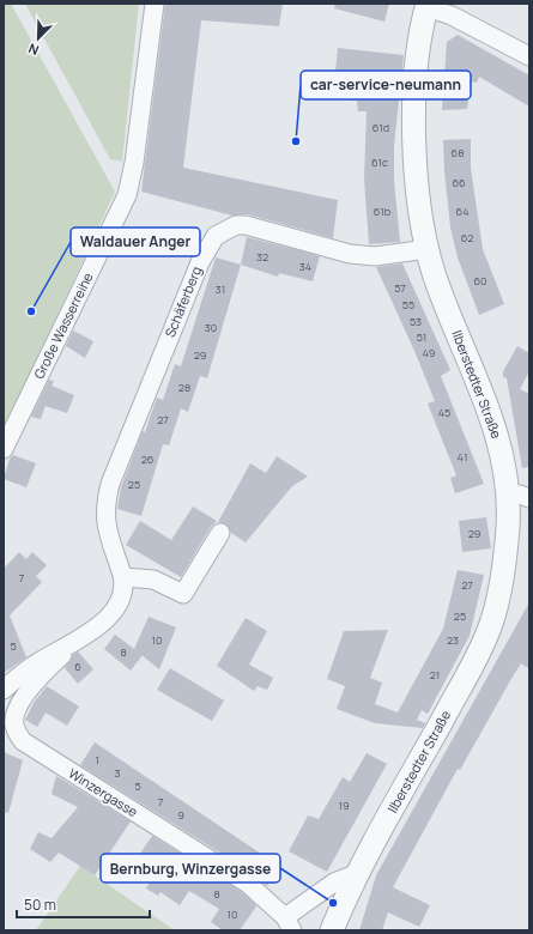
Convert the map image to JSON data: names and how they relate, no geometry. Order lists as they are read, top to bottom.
{
  "streets": {
    "street": [
      "Schäferberg",
      "Große Wasserreihe",
      "Ilberstedter Straße",
      "Winzergasse"
    ]
  },
  "crossings": [
    ["Schäferberg", "Ilberstedter Straße"],
    ["Schäferberg", "Winzergasse"],
    ["Ilberstedter Straße", "Winzergasse"]
  ],
  "places": ["car-service-neumann", "Waldauer Anger", "Bernburg, Winzergasse"],
  "house_numbers": [
    "61d",
    "68",
    "61c",
    "66",
    "61b",
    "64",
    "62",
    "32",
    "34",
    "60",
    "57",
    "31",
    "55",
    "53",
    "30",
    "51",
    "49",
    "29",
    "28",
    "45",
    "27",
    "41",
    "26",
    "25",
    "29",
    "7",
    "27",
    "25",
    "10",
    "23",
    "5",
    "8",
    "6",
    "21",
    "1",
    "3",
    "5",
    "7",
    "19",
    "9",
    "8",
    "10"
  ],
  "scale_bar": "50 m",
  "north": "bottom left"
}
